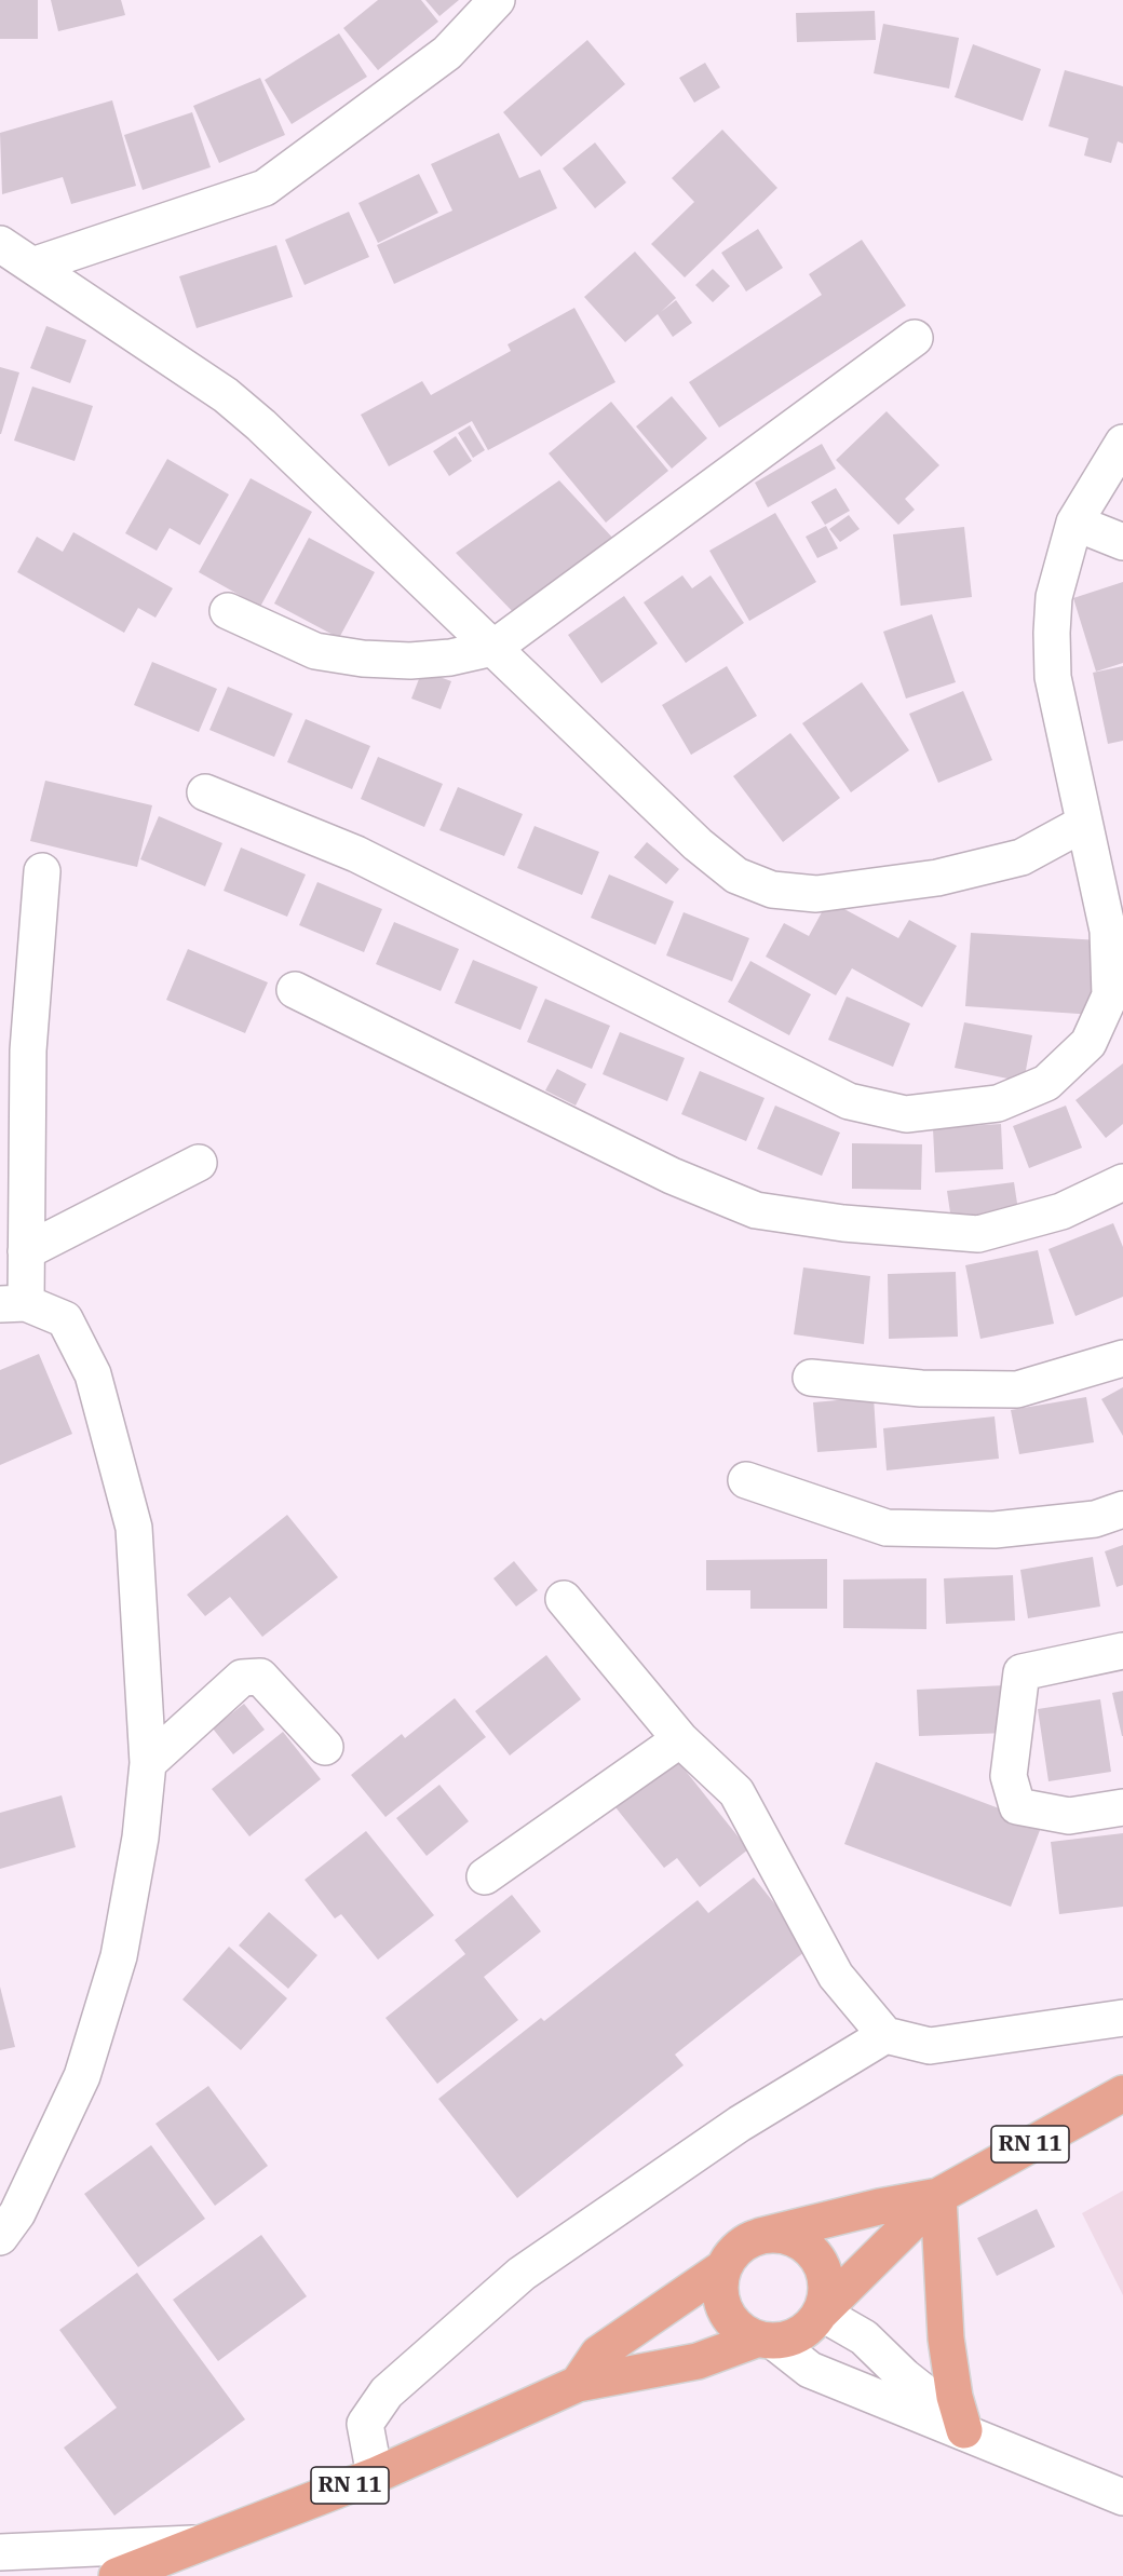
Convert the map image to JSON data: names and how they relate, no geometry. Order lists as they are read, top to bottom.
{
  "streets": {
    "main road": ["RN 11"]
  }
}
